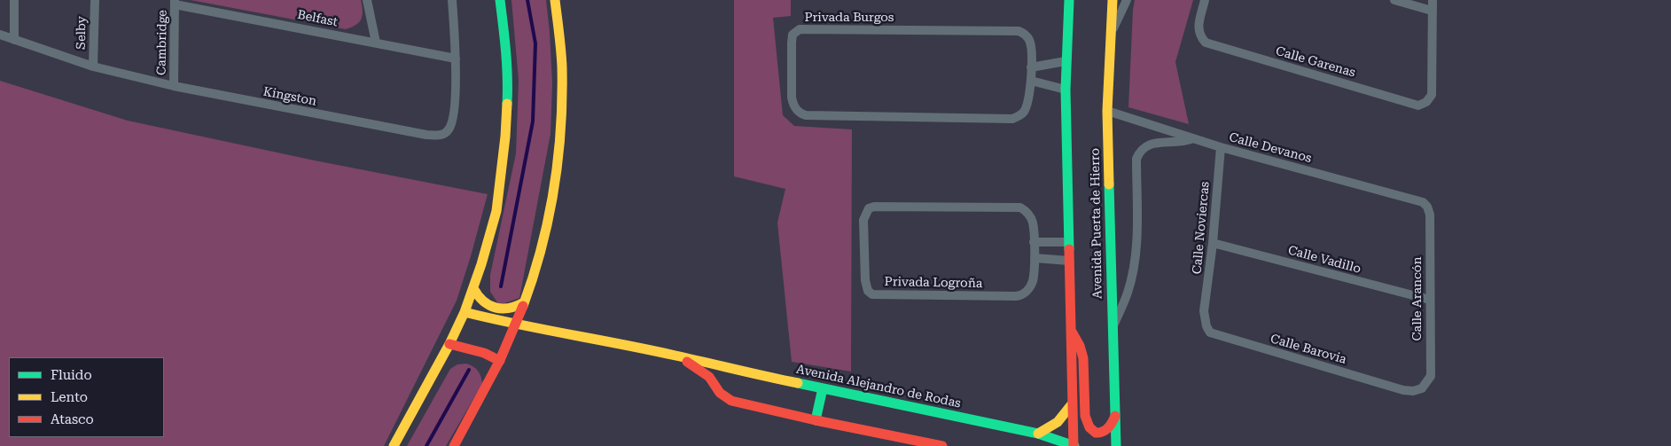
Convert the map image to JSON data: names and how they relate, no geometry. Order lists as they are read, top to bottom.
{
  "streets": {
    "street": [
      "Privada Burgos",
      "Belfast",
      "Selby",
      "Cambridge",
      "Calle Garenas",
      "Kingston",
      "Calle Devanos",
      "Avenida Puerta de Hierro",
      "Calle Noviercas",
      "Calle Vadillo",
      "Privada Logroña",
      "Calle Arancón",
      "Calle Barovia",
      "Avenida Alejandro de Rodas"
    ]
  },
  "crossings": [
    ["Belfast", "Cambridge"],
    ["Belfast", "Kingston"],
    ["Selby", "Kingston"],
    ["Cambridge", "Kingston"],
    ["Calle Devanos", "Avenida Puerta de Hierro"],
    ["Calle Devanos", "Calle Noviercas"],
    ["Calle Devanos", "Calle Arancón"],
    ["Calle Noviercas", "Calle Vadillo"],
    ["Calle Noviercas", "Calle Barovia"],
    ["Calle Vadillo", "Calle Arancón"],
    ["Calle Arancón", "Calle Barovia"]
  ],
  "legend": ["Fluido", "Lento", "Atasco"]
}
